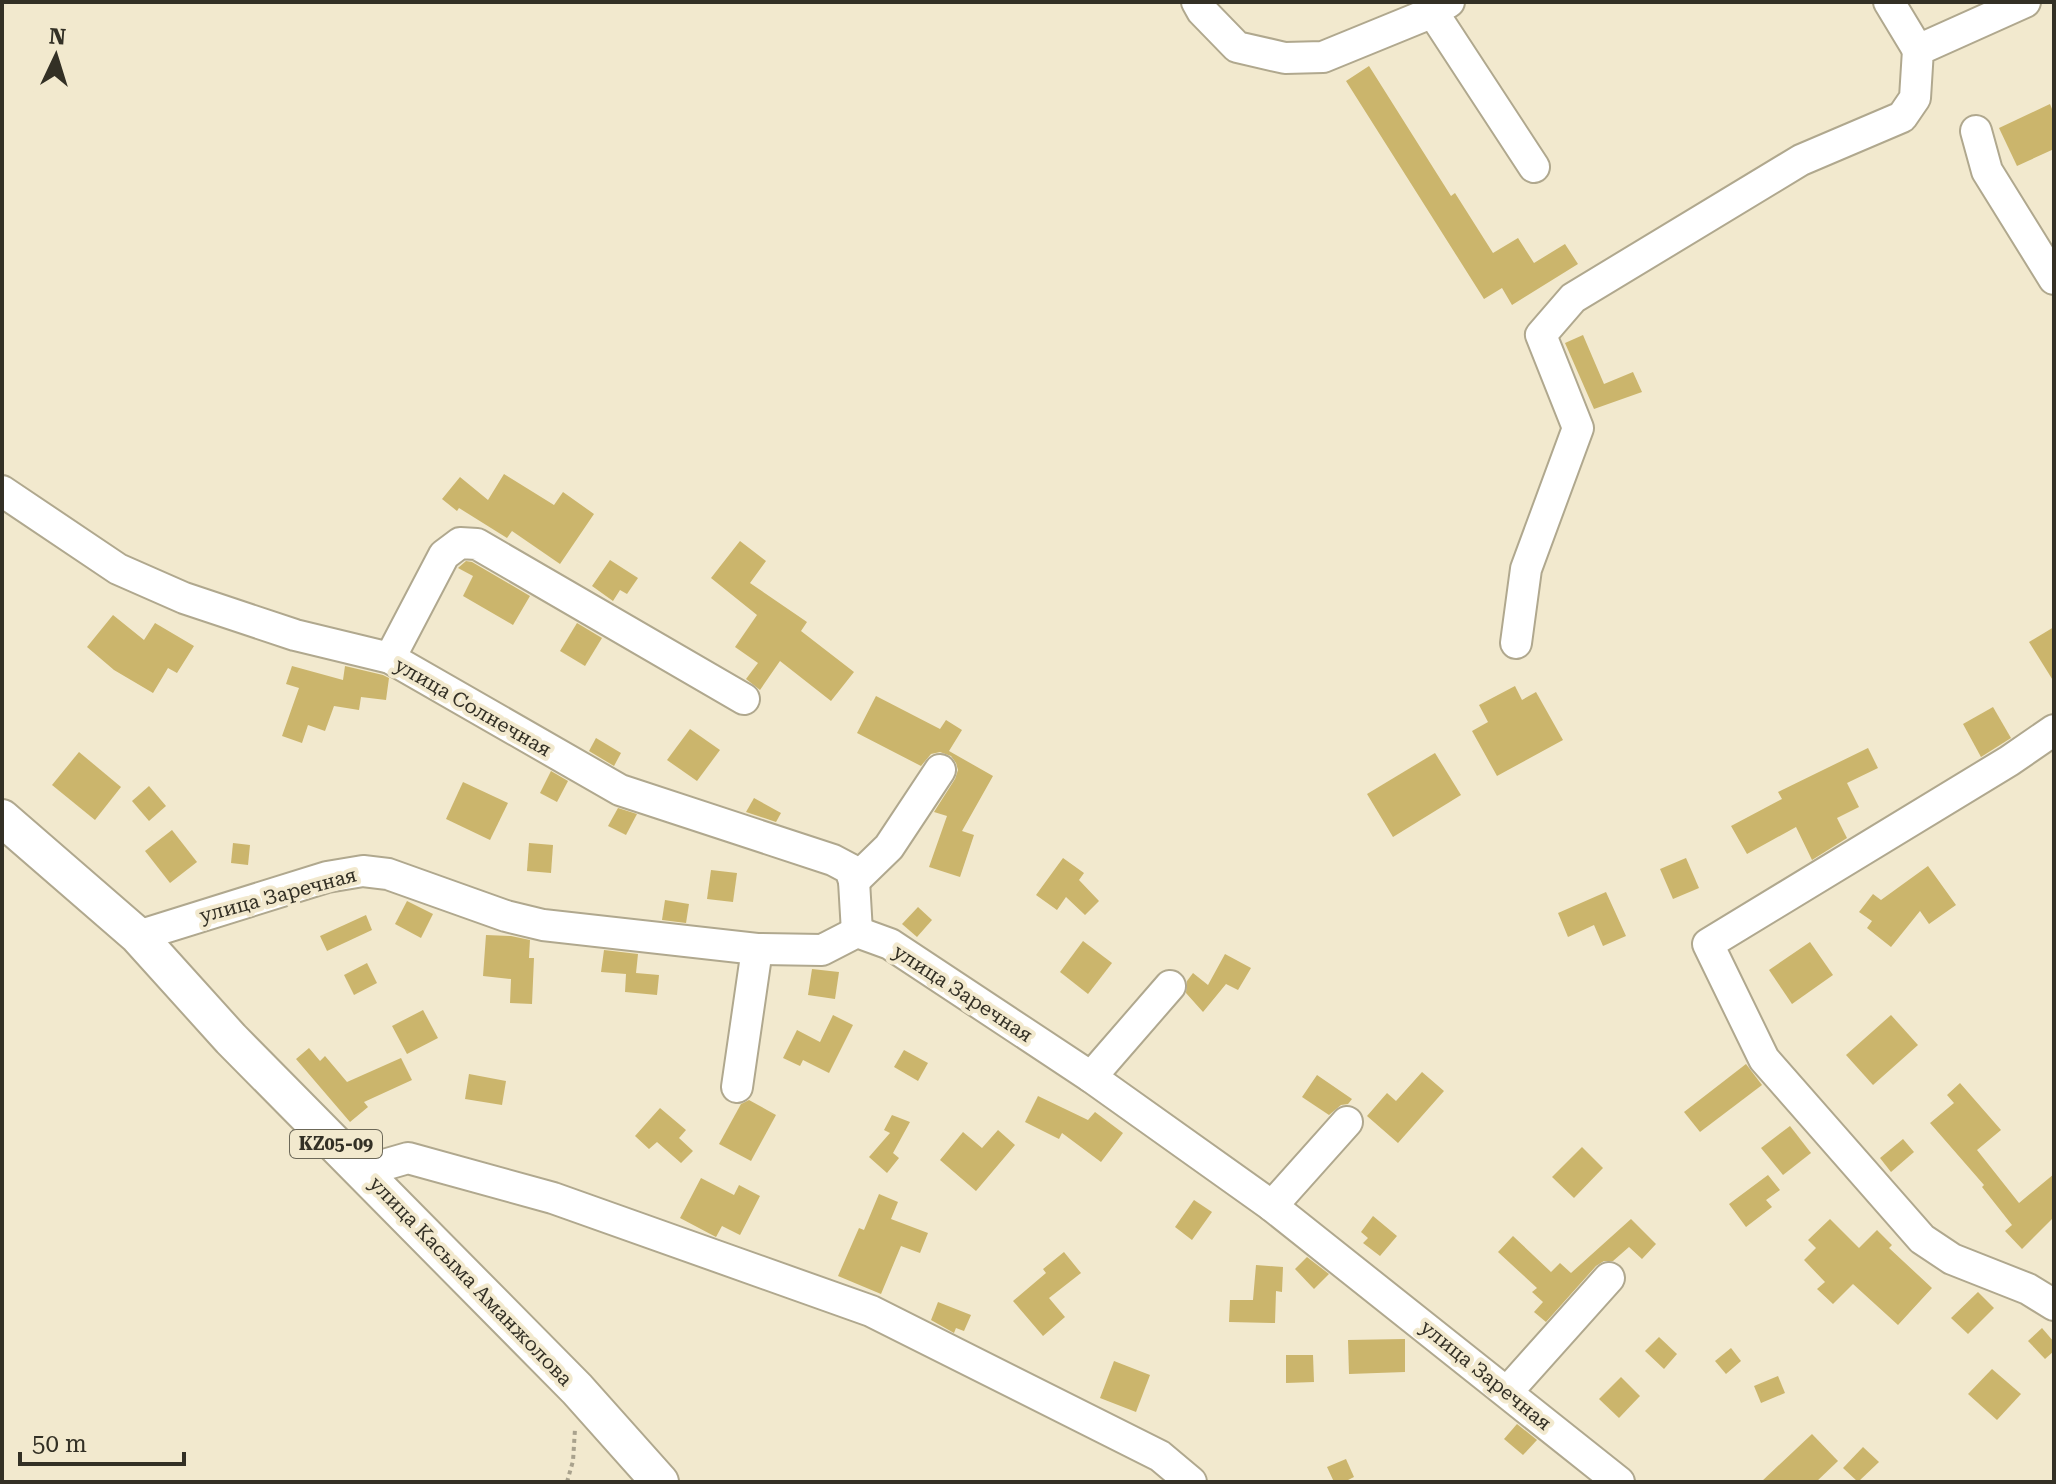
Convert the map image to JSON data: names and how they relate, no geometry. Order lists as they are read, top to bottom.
{
  "streets": {
    "main road": ["KZ05-09", "улица Касыма Аманжолова"],
    "street": ["улица Солнечная", "улица Заречная"]
  },
  "crossings": [
    ["улица Заречная", "улица Касыма Аманжолова"]
  ],
  "scale_bar": "50 m",
  "north": "top"
}
